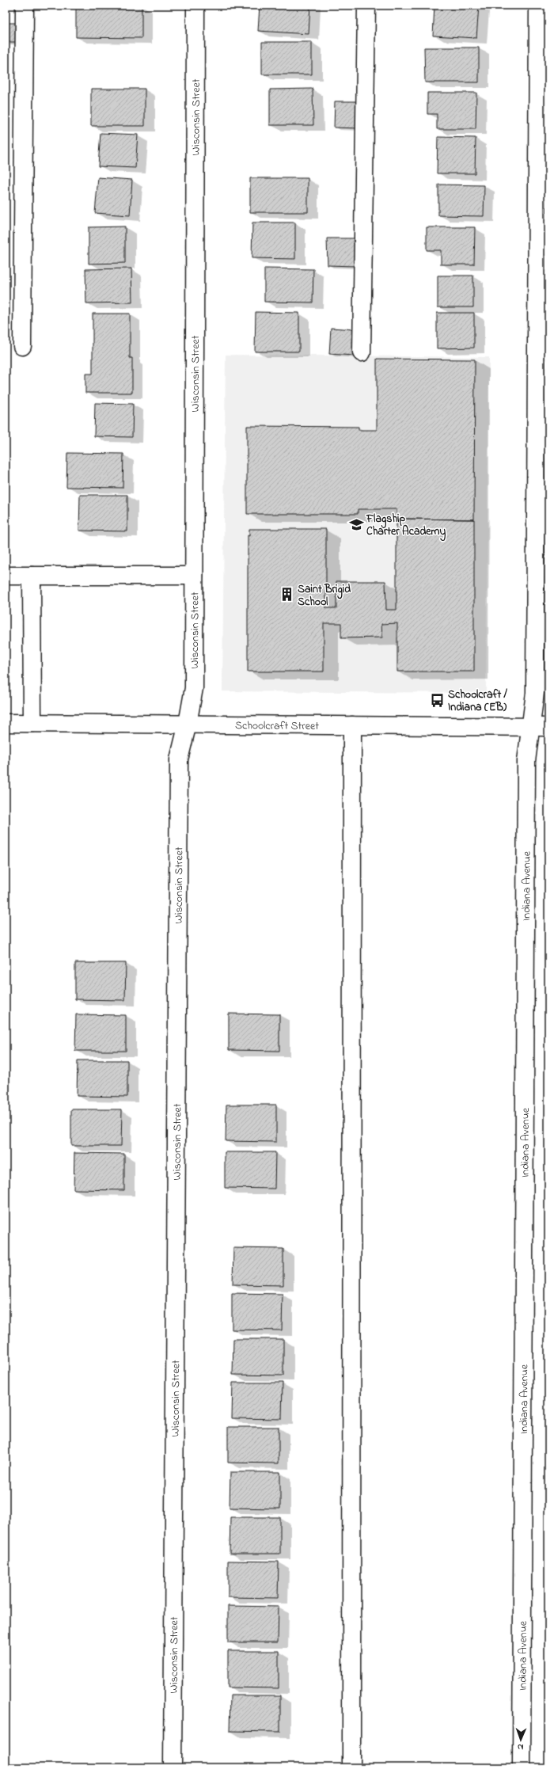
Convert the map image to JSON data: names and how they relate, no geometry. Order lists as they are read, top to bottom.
{
  "streets": {
    "street": ["Wisconsin Street", "Schoolcraft Street", "Indiana Avenue"]
  },
  "crossings": [
    ["Wisconsin Street", "Schoolcraft Street"],
    ["Schoolcraft Street", "Indiana Avenue"]
  ],
  "places": {
    "school or university": ["Flagship Charter Academy"],
    "building": ["Saint Brigid School"],
    "bus stop": ["Schoolcraft / Indiana (EB)"]
  },
  "north": "bottom"
}
